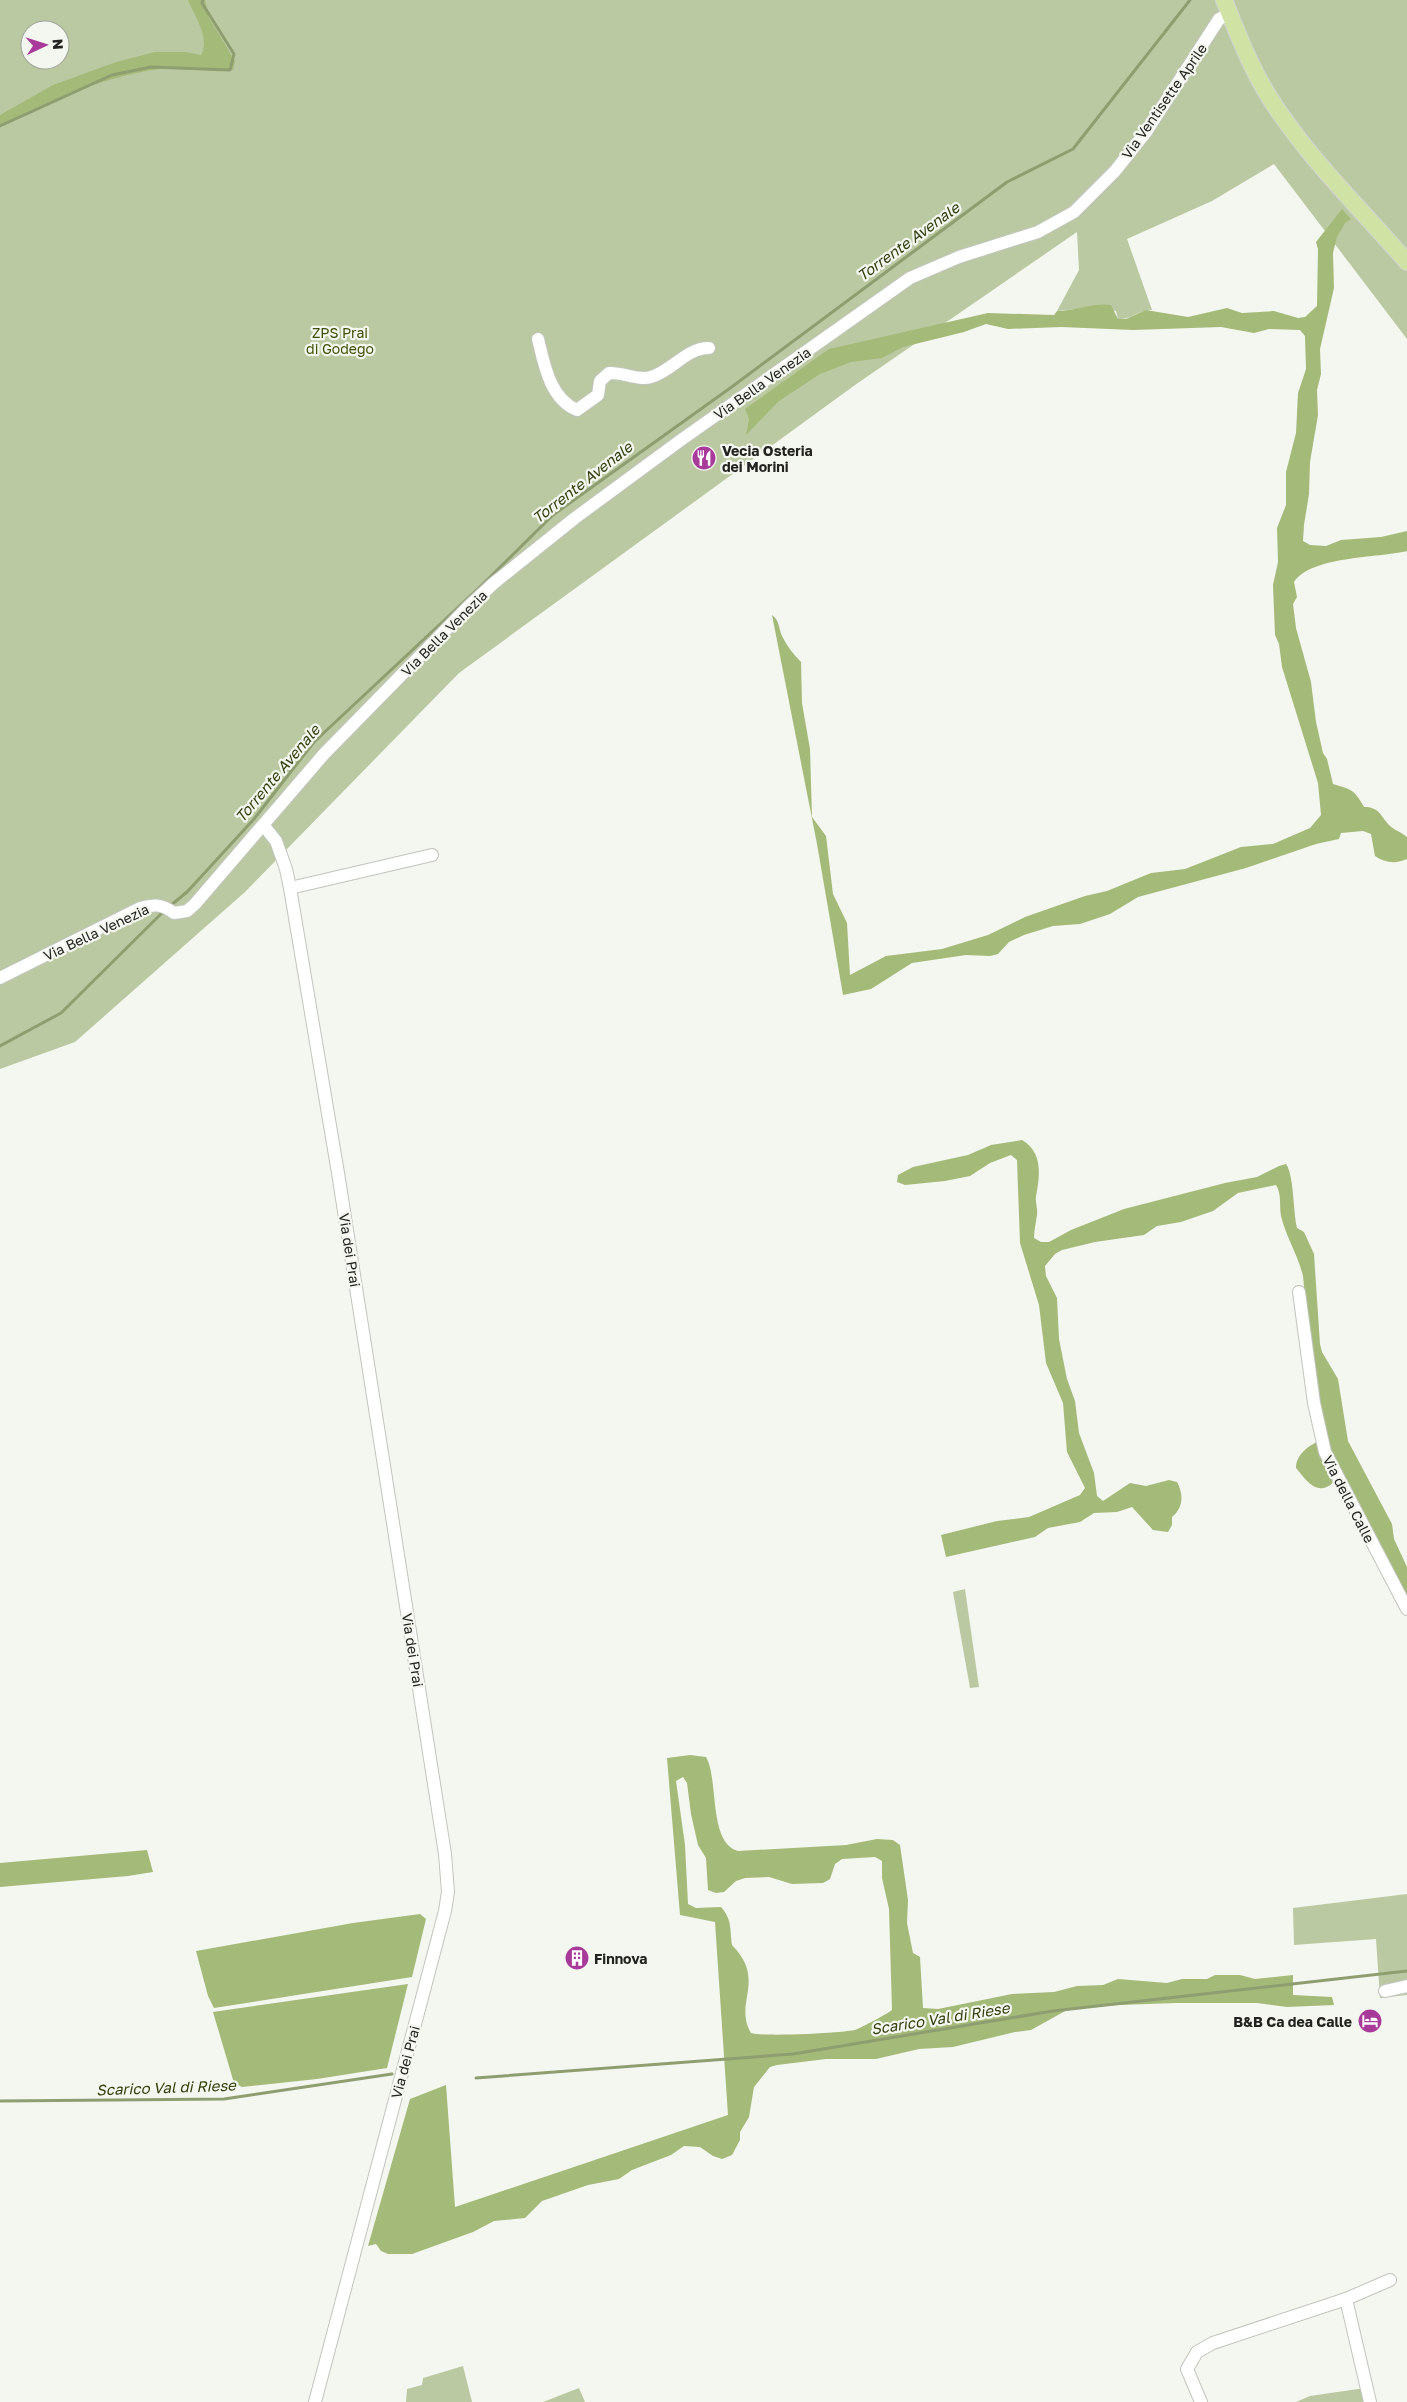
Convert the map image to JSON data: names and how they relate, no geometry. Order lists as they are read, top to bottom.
{
  "streets": {
    "street": [
      "Via Ventisette Aprile",
      "Via Bella Venezia",
      "Via dei Prai",
      "Via della Calle"
    ]
  },
  "crossings": [
    ["Via Ventisette Aprile", "Via Bella Venezia"],
    ["Via Bella Venezia", "Via dei Prai"]
  ],
  "water": ["Torrente Avenale", "Scarico Val di Riese"],
  "parks": ["ZPS Prai di Godego"],
  "places": {
    "restaurant": ["Vecia Osteria dei Morini"],
    "building": ["Finnova"],
    "hotel": ["B&B Ca dea Calle"]
  },
  "north": "right"
}
